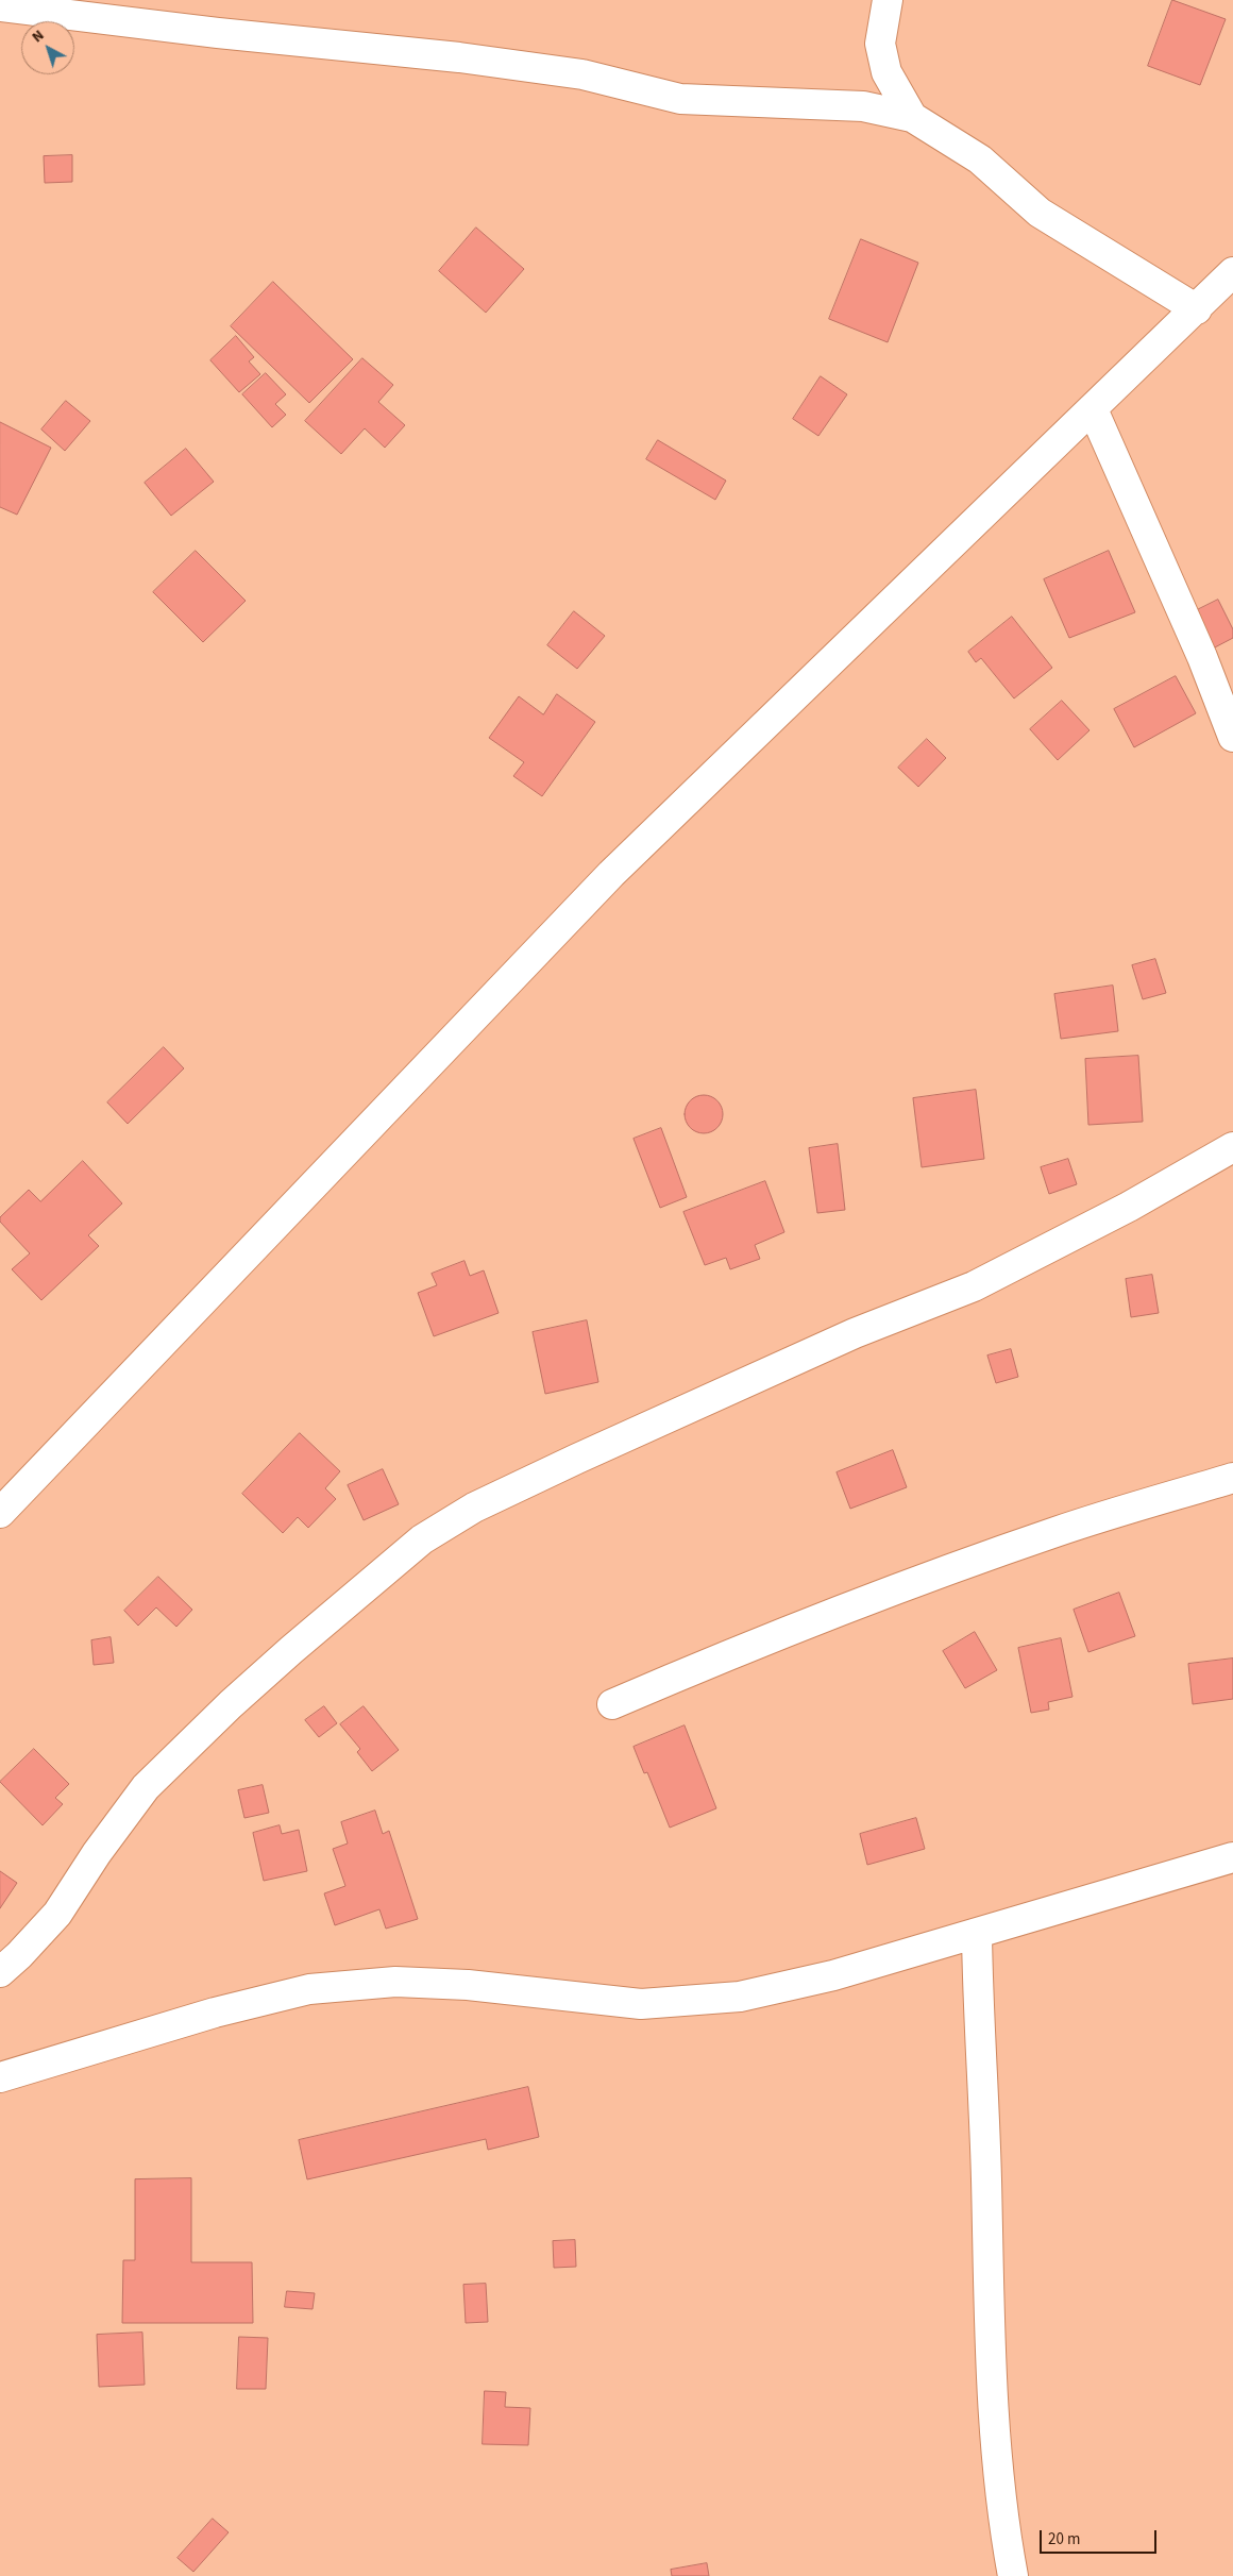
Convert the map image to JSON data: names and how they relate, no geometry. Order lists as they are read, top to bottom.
{
  "scale_bar": "20 m",
  "north": "top left"
}
